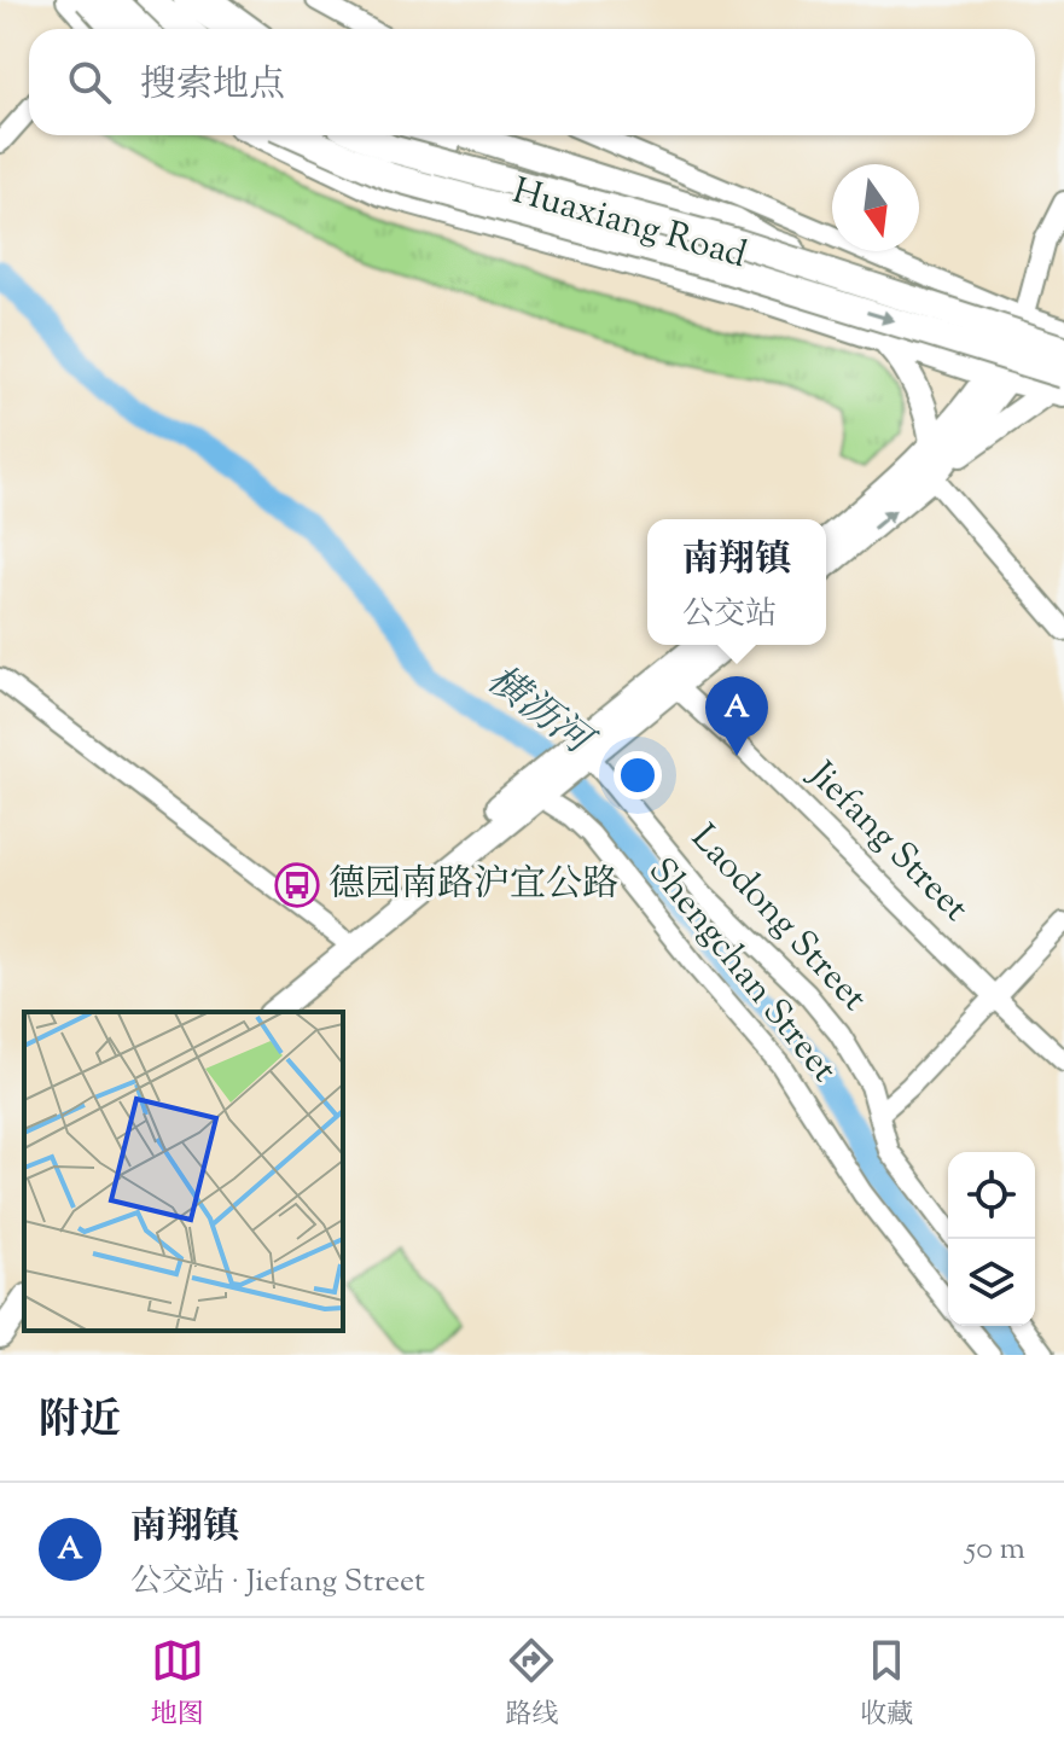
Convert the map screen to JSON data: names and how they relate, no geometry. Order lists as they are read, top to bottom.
{
  "streets": {
    "main road": ["Huaxiang Road"],
    "street": ["Jiefang Street", "Laodong Street", "Shengchan Street"]
  },
  "water": ["横沥河"],
  "places": {
    "bus stop": ["德园南路沪宜公路"]
  },
  "north": "bottom",
  "page": {
    "search": "搜索地点",
    "popup": ["南翔镇", "公交站"],
    "pins": "A",
    "heading": "附近",
    "list": [
      {
        "mark": "A",
        "name": "南翔镇",
        "note": "公交站 · Jiefang Street",
        "value": "50 m"
      }
    ],
    "nav": ["地图", "路线", "收藏"]
  }
}
